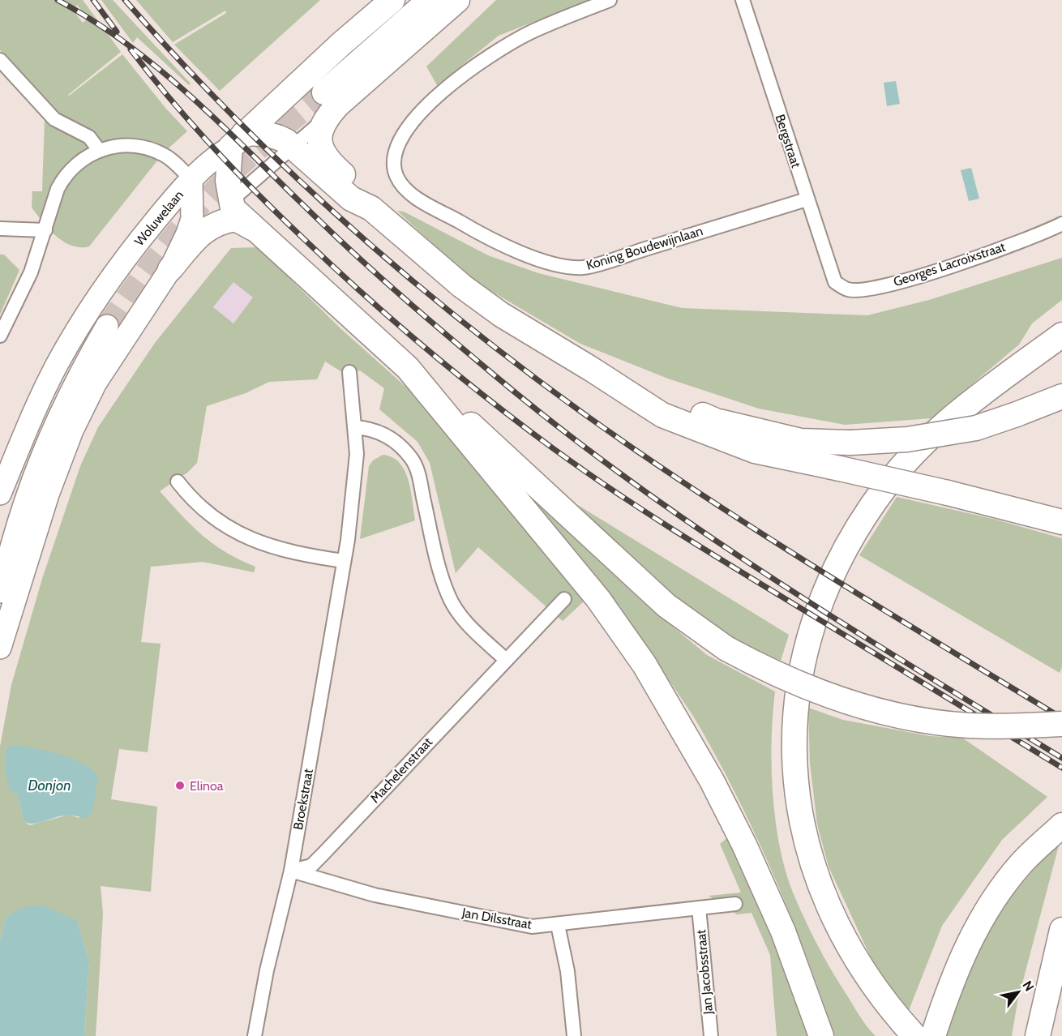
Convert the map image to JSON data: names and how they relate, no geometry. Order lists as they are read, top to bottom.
{
  "streets": {
    "highway": ["Woluwelaan"],
    "street": [
      "Bergstraat",
      "Koning Boudewijnlaan",
      "Georges Lacroixstraat",
      "Machelenstraat",
      "Broekstraat",
      "Jan Dilsstraat",
      "Jan Jacobsstraat"
    ]
  },
  "crossings": [
    ["Bergstraat", "Koning Boudewijnlaan"],
    ["Bergstraat", "Georges Lacroixstraat"],
    ["Machelenstraat", "Broekstraat"],
    ["Machelenstraat", "Jan Dilsstraat"],
    ["Broekstraat", "Jan Dilsstraat"],
    ["Jan Dilsstraat", "Jan Jacobsstraat"]
  ],
  "water": ["Donjon"],
  "places": ["Elinoa"],
  "north": "top right"
}
